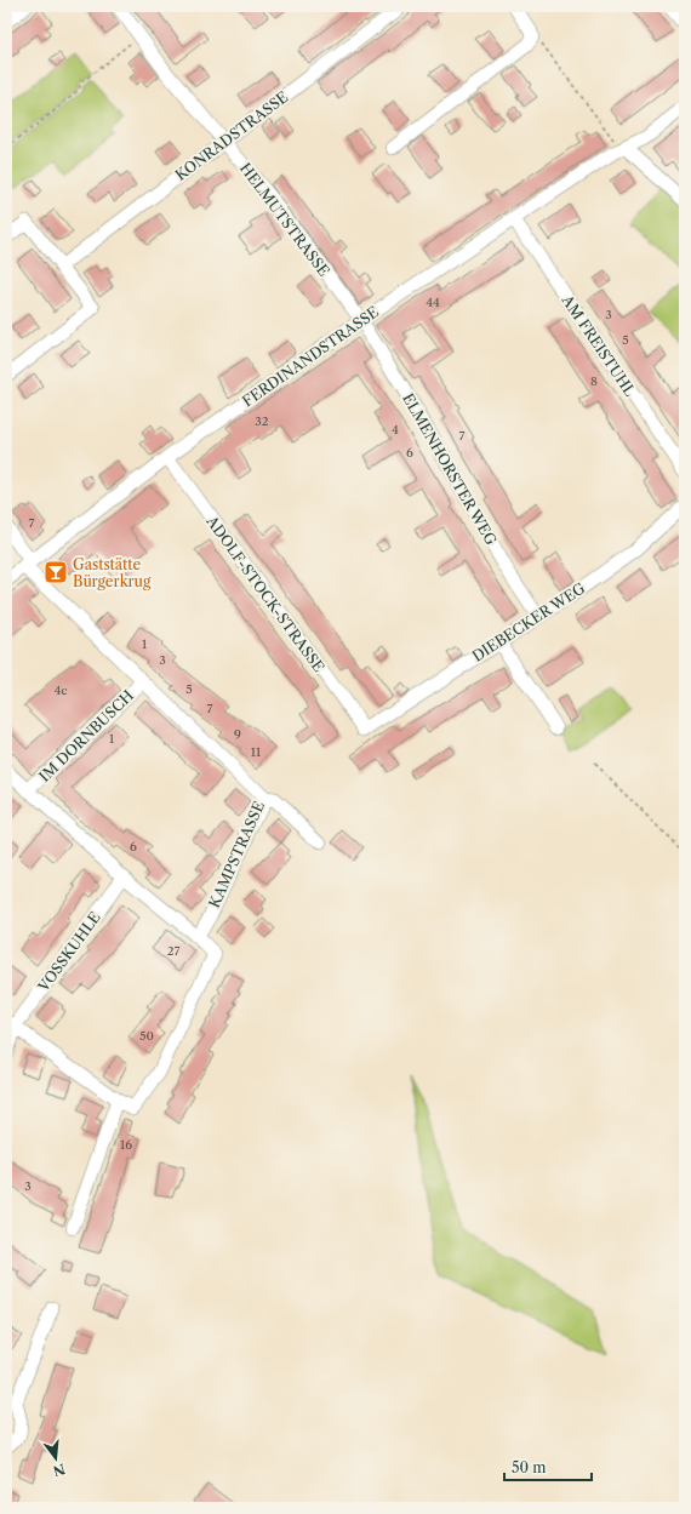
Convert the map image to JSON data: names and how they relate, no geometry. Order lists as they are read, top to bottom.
{
  "streets": {
    "street": [
      "KONRADSTRASSE",
      "HELMUTSTRASSE",
      "AM FREISTUHL",
      "FERDINANDSTRASSE",
      "ELMENHORSTER WEG",
      "ADOLF-STOCK-STRASSE",
      "DIEBECKER WEG",
      "IM DORNBUSCH",
      "KAMPSTRASSE",
      "VOSSKUHLE"
    ]
  },
  "crossings": [
    ["KONRADSTRASSE", "HELMUTSTRASSE"],
    ["HELMUTSTRASSE", "FERDINANDSTRASSE"],
    ["HELMUTSTRASSE", "ELMENHORSTER WEG"],
    ["AM FREISTUHL", "FERDINANDSTRASSE"],
    ["FERDINANDSTRASSE", "ELMENHORSTER WEG"],
    ["FERDINANDSTRASSE", "ADOLF-STOCK-STRASSE"],
    ["FERDINANDSTRASSE", "KAMPSTRASSE"],
    ["ELMENHORSTER WEG", "DIEBECKER WEG"],
    ["ADOLF-STOCK-STRASSE", "DIEBECKER WEG"],
    ["IM DORNBUSCH", "KAMPSTRASSE"]
  ],
  "places": {
    "bar": ["Gaststätte Bürgerkrug"]
  },
  "house_numbers": [
    "44",
    "3",
    "5",
    "8",
    "32",
    "4",
    "7",
    "6",
    "7",
    "1",
    "3",
    "5",
    "4c",
    "7",
    "9",
    "1",
    "11",
    "6",
    "27",
    "50",
    "16",
    "3"
  ],
  "scale_bar": "50 m",
  "north": "bottom"
}
